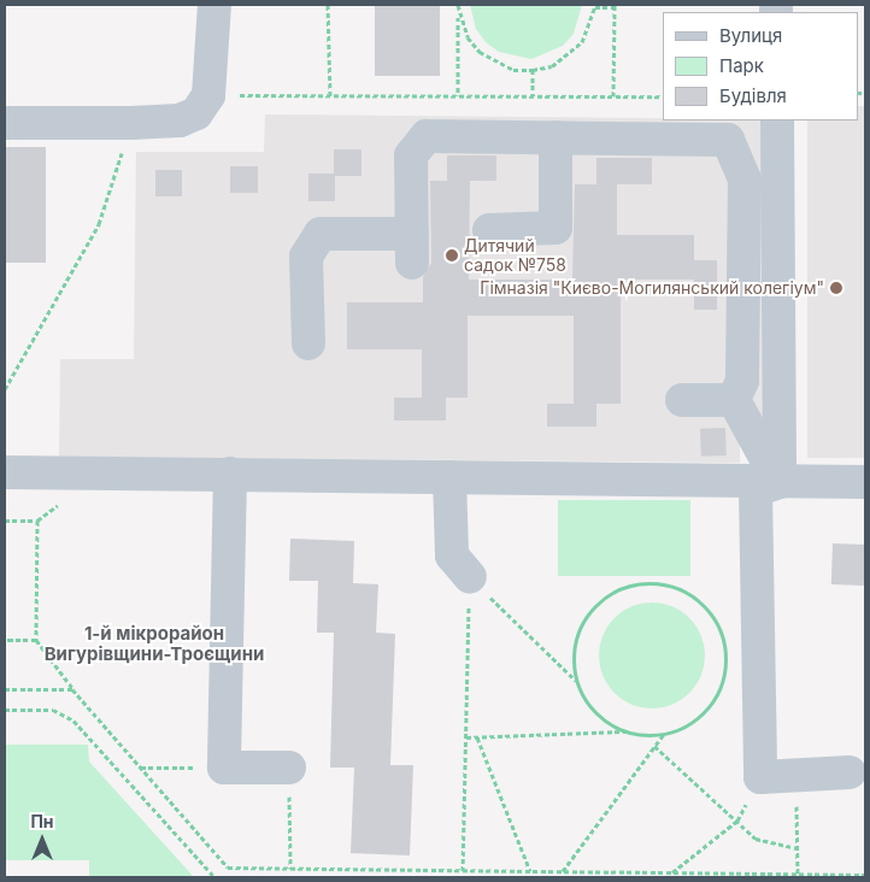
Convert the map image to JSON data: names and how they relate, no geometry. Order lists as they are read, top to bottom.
{
  "districts": ["1-й мікрорайон Вигурівщини-Троєщини"],
  "places": ["Дитячий садок №758", "Гімназія \"Києво-Могилянський колегіум\""],
  "legend": ["Вулиця", "Парк", "Будівля"],
  "north": "top"
}
